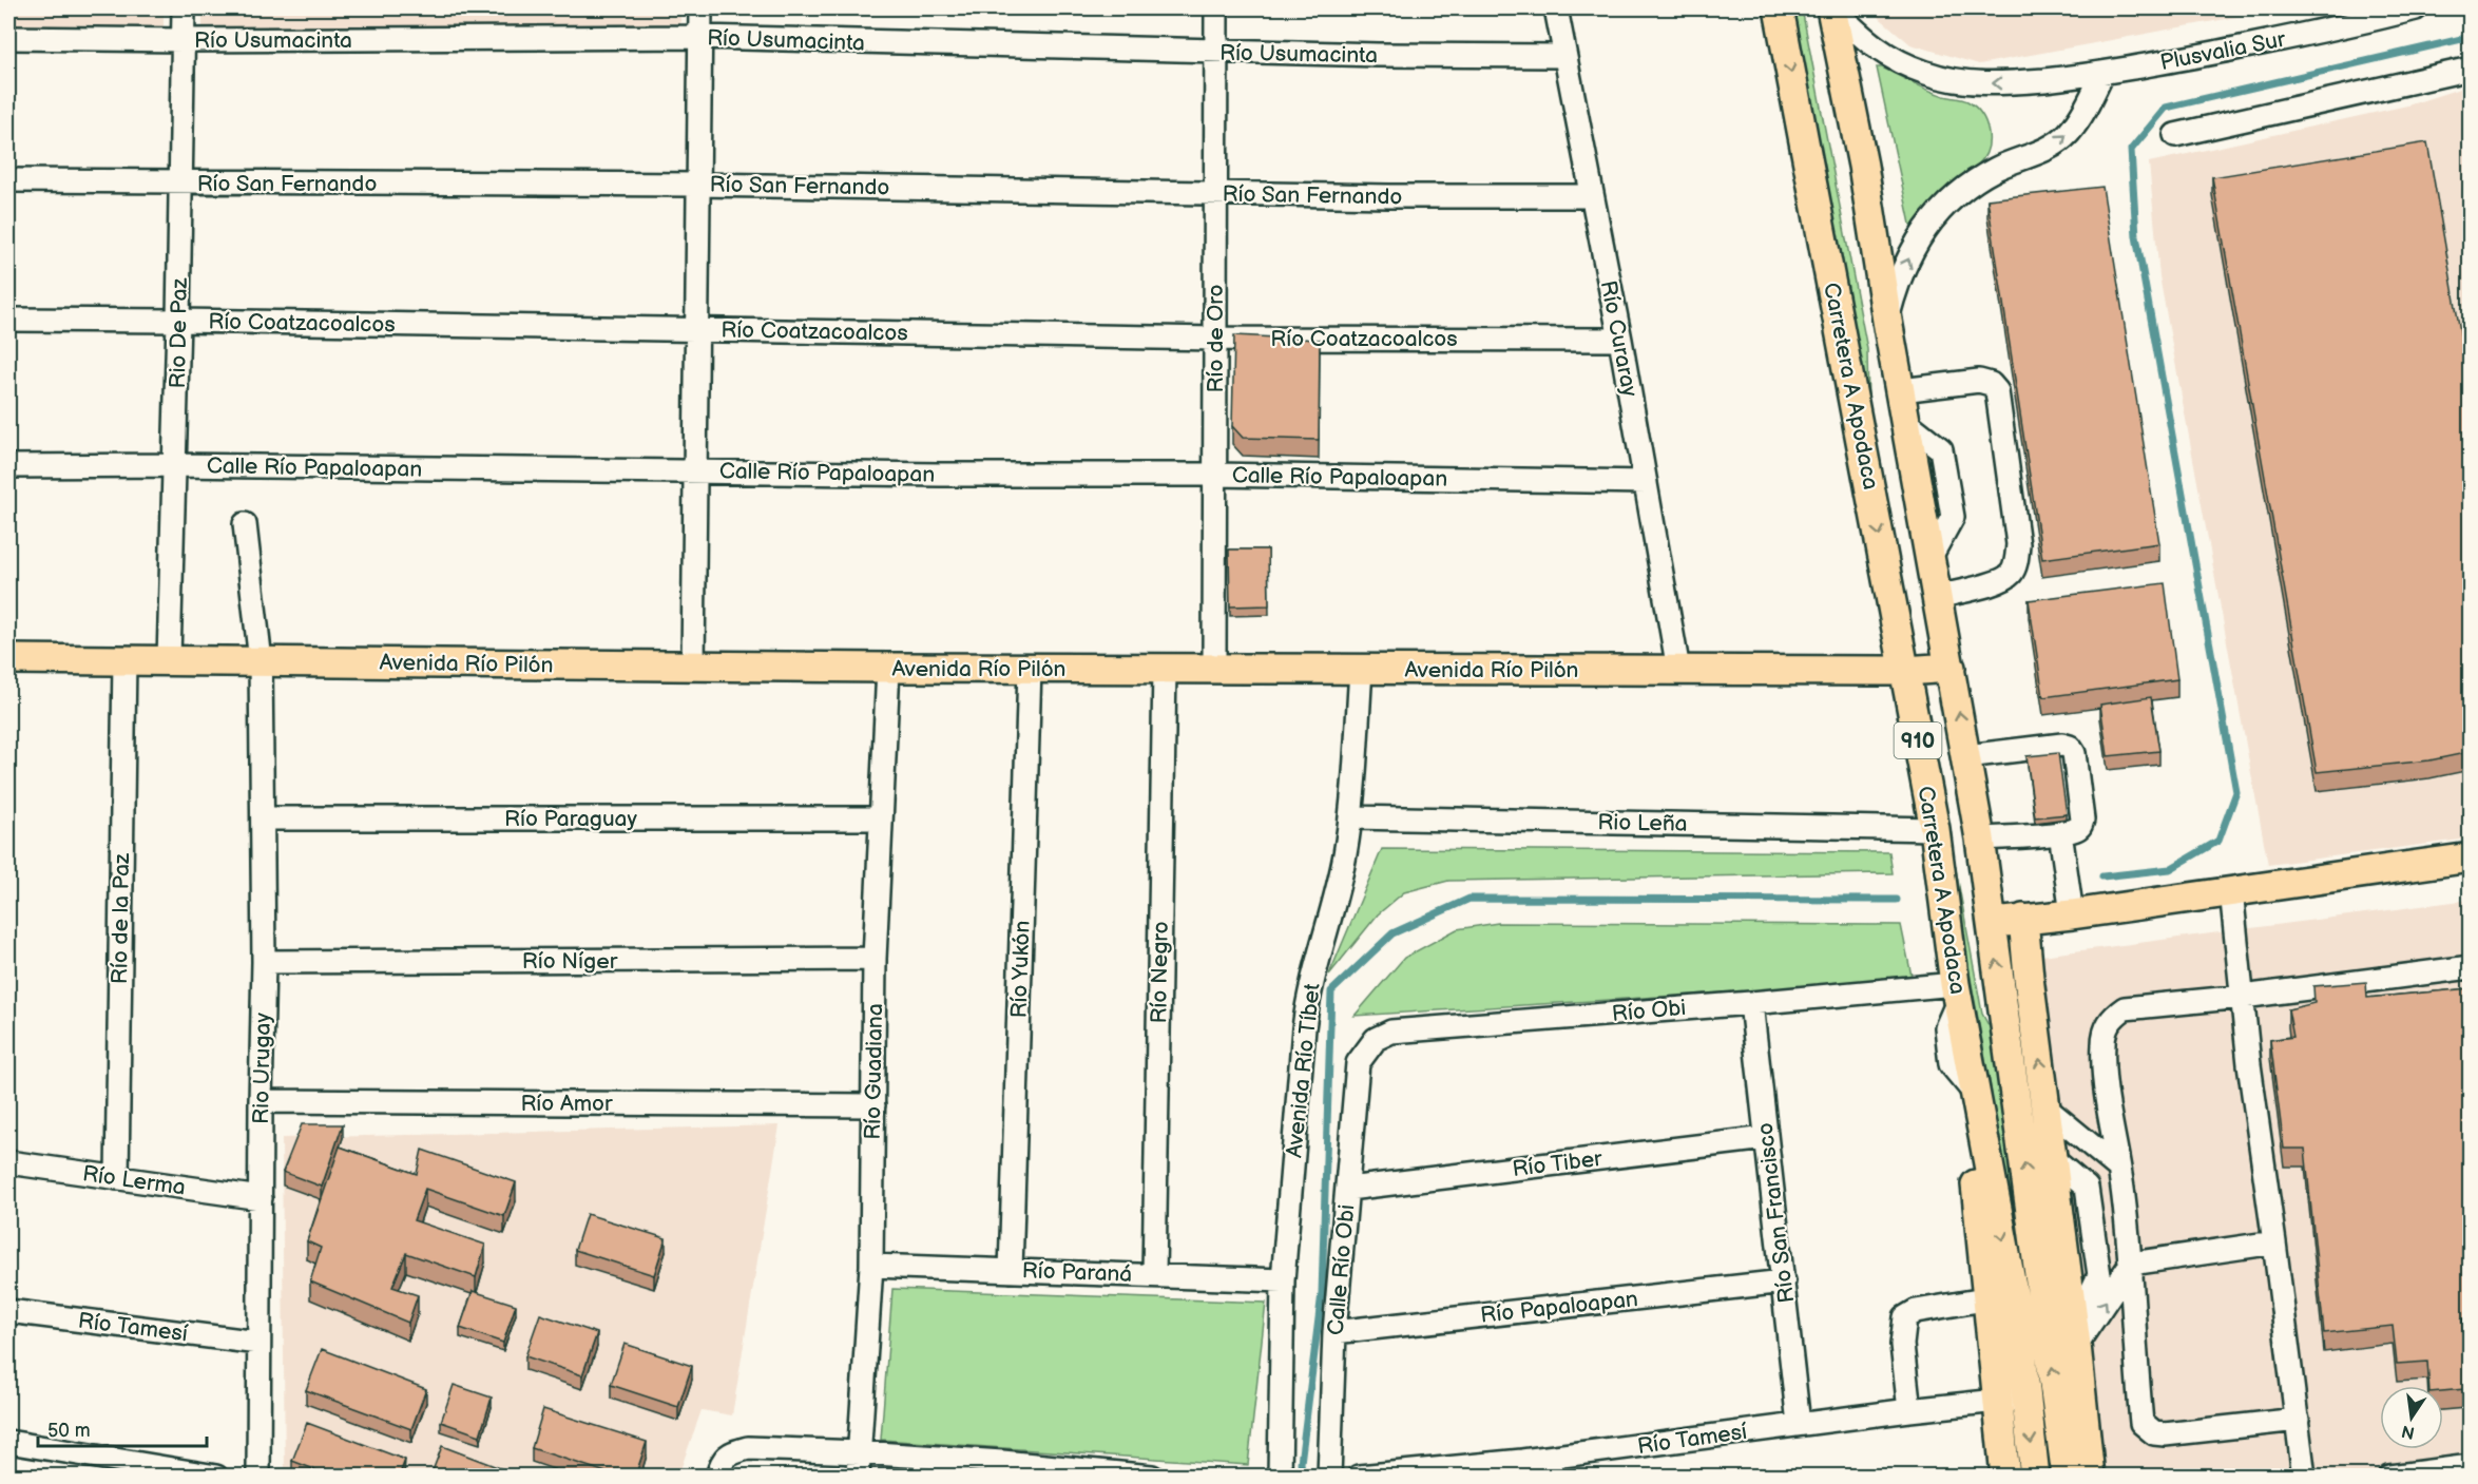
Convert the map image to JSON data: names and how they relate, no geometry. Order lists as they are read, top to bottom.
{
  "streets": {
    "main road": ["Carretera A Apodaca", "Avenida Río Pilón", "910"],
    "street": [
      "Río Usumacinta",
      "Plusvalia Sur",
      "Río San Fernando",
      "Río Coatzacoalcos",
      "Rio De Paz",
      "Río de Oro",
      "Río Curaray",
      "Calle Río Papaloapan",
      "Río Paraguay",
      "Rio Leña",
      "Río de la Paz",
      "Río Níger",
      "Río Yukón",
      "Río Negro",
      "Río Obi",
      "Rio Urugay",
      "Avenida Río Tíbet",
      "Río Guadiana",
      "Río Amor",
      "Río Tiber",
      "Río Lerma",
      "Río San Francisco",
      "Calle Río Obi",
      "Río Paraná",
      "Río Papaloapan",
      "Río Tamesí"
    ]
  },
  "crossings": [
    ["Río Usumacinta", "Rio De Paz"],
    ["Río Usumacinta", "Río de Oro"],
    ["Río Usumacinta", "Río Curaray"],
    ["Plusvalia Sur", "Carretera A Apodaca"],
    ["Río San Fernando", "Rio De Paz"],
    ["Río San Fernando", "Río de Oro"],
    ["Río San Fernando", "Río Curaray"],
    ["Río Coatzacoalcos", "Rio De Paz"],
    ["Río Coatzacoalcos", "Río de Oro"],
    ["Río Coatzacoalcos", "Río Curaray"],
    ["Rio De Paz", "Calle Río Papaloapan"],
    ["Rio De Paz", "Avenida Río Pilón"],
    ["Río de Oro", "Calle Río Papaloapan"],
    ["Río de Oro", "Avenida Río Pilón"],
    ["Río Curaray", "Calle Río Papaloapan"],
    ["Río Curaray", "Avenida Río Pilón"],
    ["Carretera A Apodaca", "Avenida Río Pilón"],
    ["Carretera A Apodaca", "Rio Leña"],
    ["Carretera A Apodaca", "Río Obi"],
    ["Carretera A Apodaca", "Río Tamesí"],
    ["Avenida Río Pilón", "Río de la Paz"],
    ["Avenida Río Pilón", "Río Yukón"],
    ["Avenida Río Pilón", "Río Negro"],
    ["Avenida Río Pilón", "Rio Urugay"],
    ["Avenida Río Pilón", "Avenida Río Tíbet"],
    ["Avenida Río Pilón", "Río Guadiana"],
    ["Río Paraguay", "Rio Urugay"],
    ["Río Paraguay", "Río Guadiana"],
    ["Rio Leña", "Avenida Río Tíbet"],
    ["Río de la Paz", "Río Lerma"],
    ["Río Níger", "Rio Urugay"],
    ["Río Níger", "Río Guadiana"],
    ["Río Yukón", "Río Paraná"],
    ["Río Negro", "Río Paraná"],
    ["Río Obi", "Río San Francisco"],
    ["Río Obi", "Calle Río Obi"],
    ["Rio Urugay", "Río Amor"],
    ["Rio Urugay", "Río Lerma"],
    ["Rio Urugay", "Río Tamesí"],
    ["Avenida Río Tíbet", "Río Paraná"],
    ["Río Guadiana", "Río Amor"],
    ["Río Guadiana", "Río Paraná"],
    ["Río Tiber", "Río San Francisco"],
    ["Río Tiber", "Calle Río Obi"],
    ["Río San Francisco", "Río Papaloapan"],
    ["Río San Francisco", "Río Tamesí"],
    ["Calle Río Obi", "Río Papaloapan"]
  ],
  "one_way": ["Plusvalia Sur"],
  "scale_bar": "50 m",
  "north": "bottom"
}
